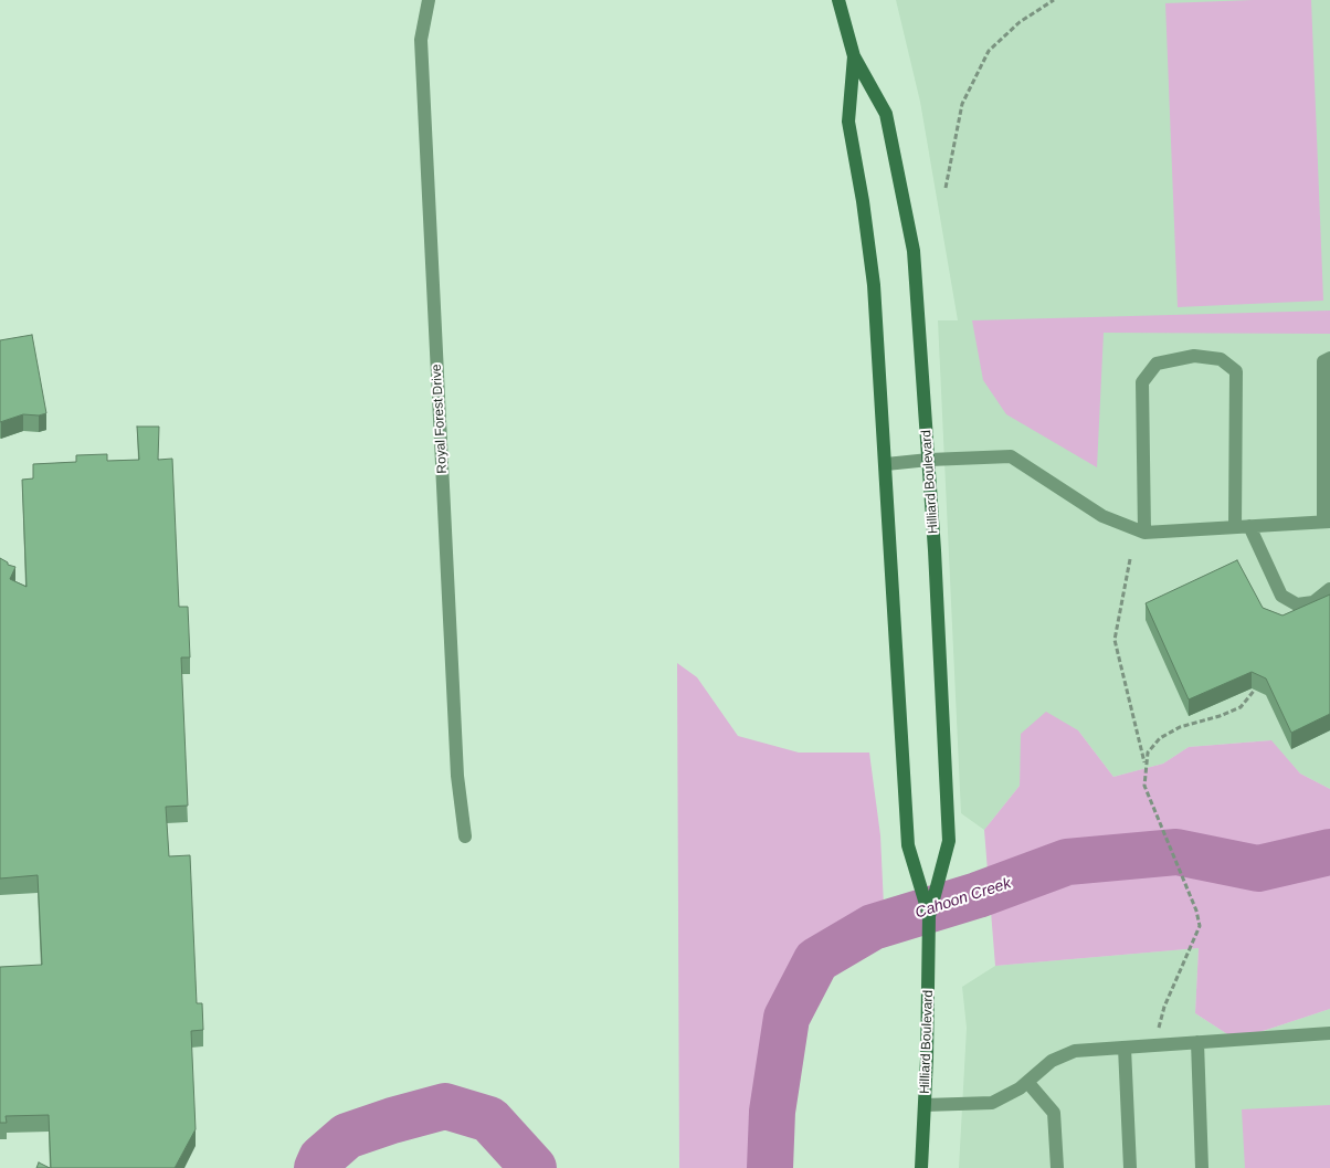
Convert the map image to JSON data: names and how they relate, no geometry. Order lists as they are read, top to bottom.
{
  "streets": {
    "main road": ["Hilliard Boulevard"],
    "street": ["Royal Forest Drive"]
  },
  "water": ["Cahoon Creek"]
}
